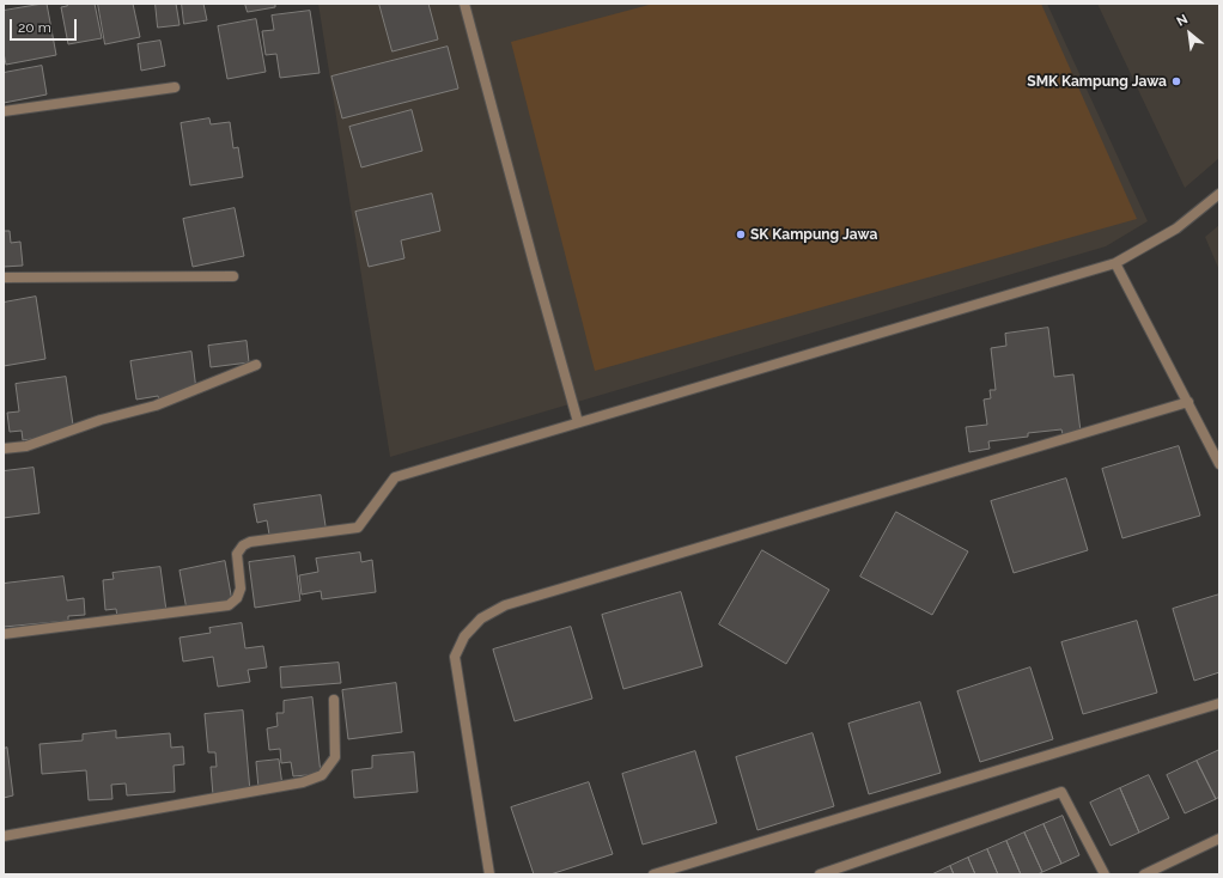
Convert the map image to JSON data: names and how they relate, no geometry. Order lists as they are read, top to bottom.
{
  "places": ["SMK Kampung Jawa", "SK Kampung Jawa"],
  "scale_bar": "20 m",
  "north": "top left"
}
